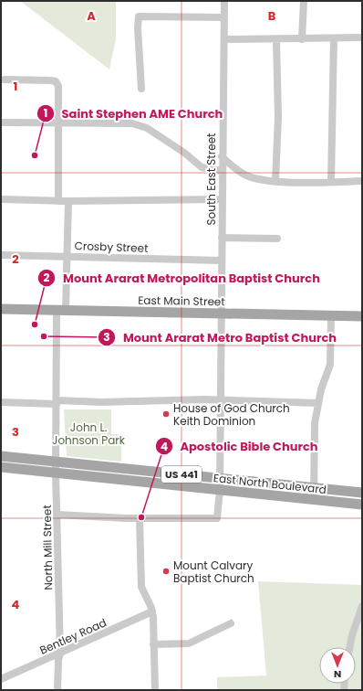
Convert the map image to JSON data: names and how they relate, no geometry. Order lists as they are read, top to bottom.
{
  "streets": {
    "main road": ["East Main Street", "US 441", "East North Boulevard"],
    "street": [
      "South East Street",
      "Crosby Street",
      "North Mill Street",
      "Bentley Road"
    ]
  },
  "crossings": [
    ["South East Street", "Crosby Street"],
    ["South East Street", "East Main Street"],
    ["South East Street", "East North Boulevard"],
    ["Crosby Street", "North Mill Street"],
    ["East Main Street", "North Mill Street"],
    ["East North Boulevard", "North Mill Street"],
    ["North Mill Street", "Bentley Road"]
  ],
  "parks": ["John L. Johnson Park"],
  "places": [
    "Saint Stephen AME Church",
    "Mount Ararat Metropolitan Baptist Church",
    "Mount Ararat Metro Baptist Church",
    "House of God Church Keith Dominion",
    "Apostolic Bible Church",
    "Mount Calvary Baptist Church"
  ],
  "north": "bottom",
  "grid": {
    "columns": ["A", "B"],
    "rows": [
      "1",
      "2",
      "3",
      "4"
    ]
  }
}
